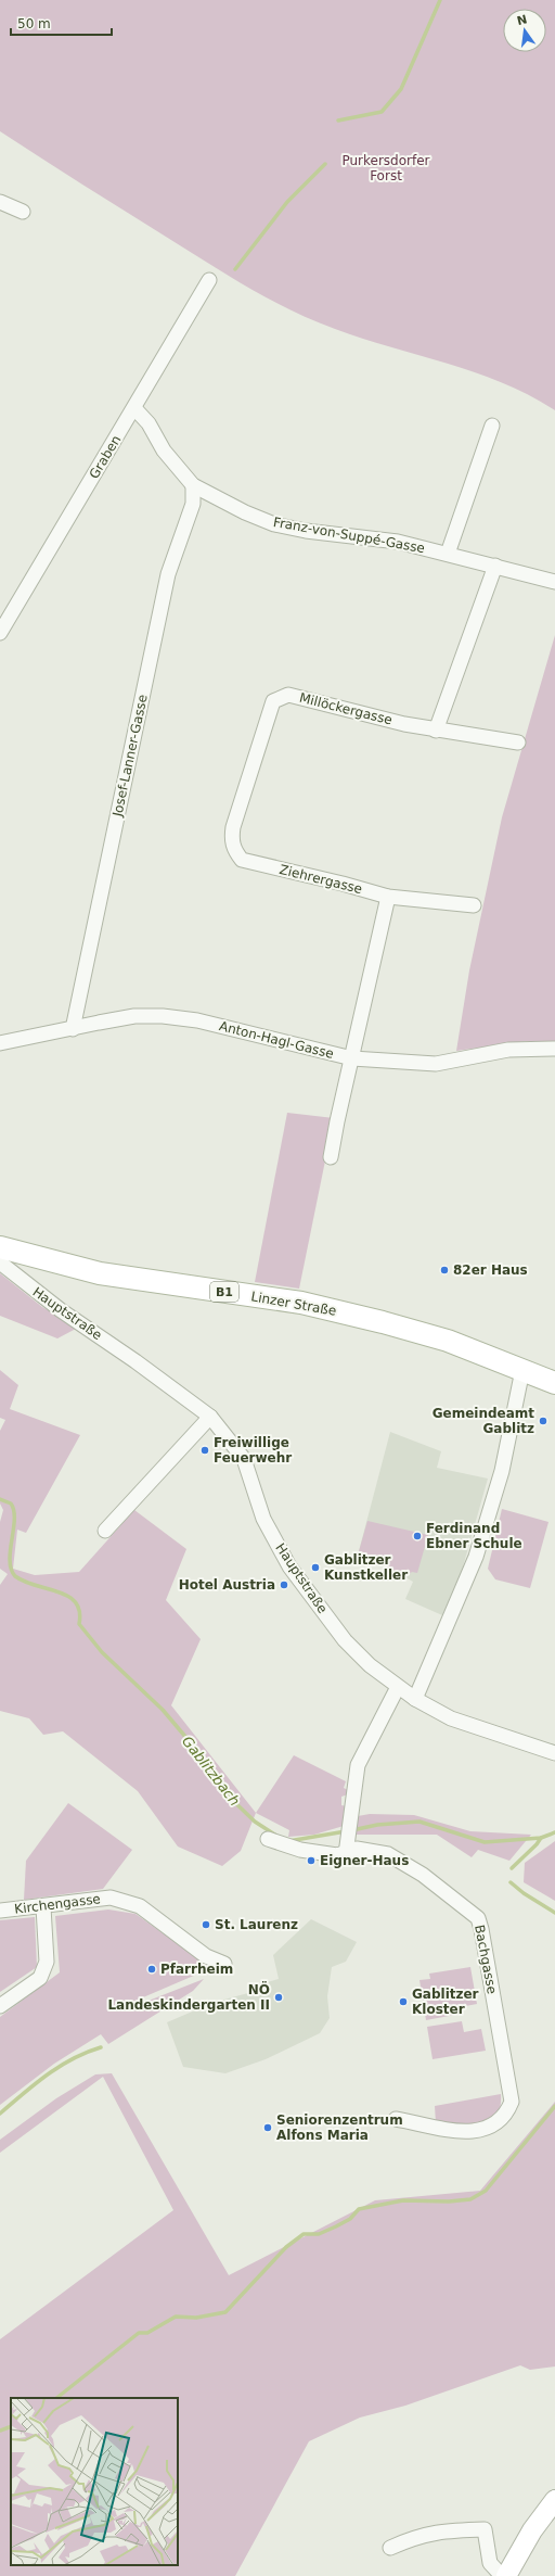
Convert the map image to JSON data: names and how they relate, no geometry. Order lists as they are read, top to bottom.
{
  "streets": {
    "main road": ["B1", "Linzer Straße"],
    "street": [
      "Graben",
      "Franz-von-Suppé-Gasse",
      "Millöckergasse",
      "Josef-Lanner-Gasse",
      "Ziehrergasse",
      "Anton-Hagl-Gasse",
      "Hauptstraße",
      "Kirchengasse",
      "Bachgasse"
    ]
  },
  "crossings": [
    ["Graben", "Franz-von-Suppé-Gasse"],
    ["Franz-von-Suppé-Gasse", "Josef-Lanner-Gasse"],
    ["Millöckergasse", "Ziehrergasse"],
    ["Josef-Lanner-Gasse", "Anton-Hagl-Gasse"]
  ],
  "water": ["Gablitzbach"],
  "parks": ["Purkersdorfer Forst"],
  "places": [
    "82er Haus",
    "Gemeindeamt Gablitz",
    "Freiwillige Feuerwehr",
    "Ferdinand Ebner Schule",
    "Gablitzer Kunstkeller",
    "Hotel Austria",
    "Eigner-Haus",
    "St. Laurenz",
    "Pfarrheim",
    "NÖ Landeskindergarten II",
    "Gablitzer Kloster",
    "Seniorenzentrum Alfons Maria"
  ],
  "scale_bar": "50 m",
  "north": "top"
}
